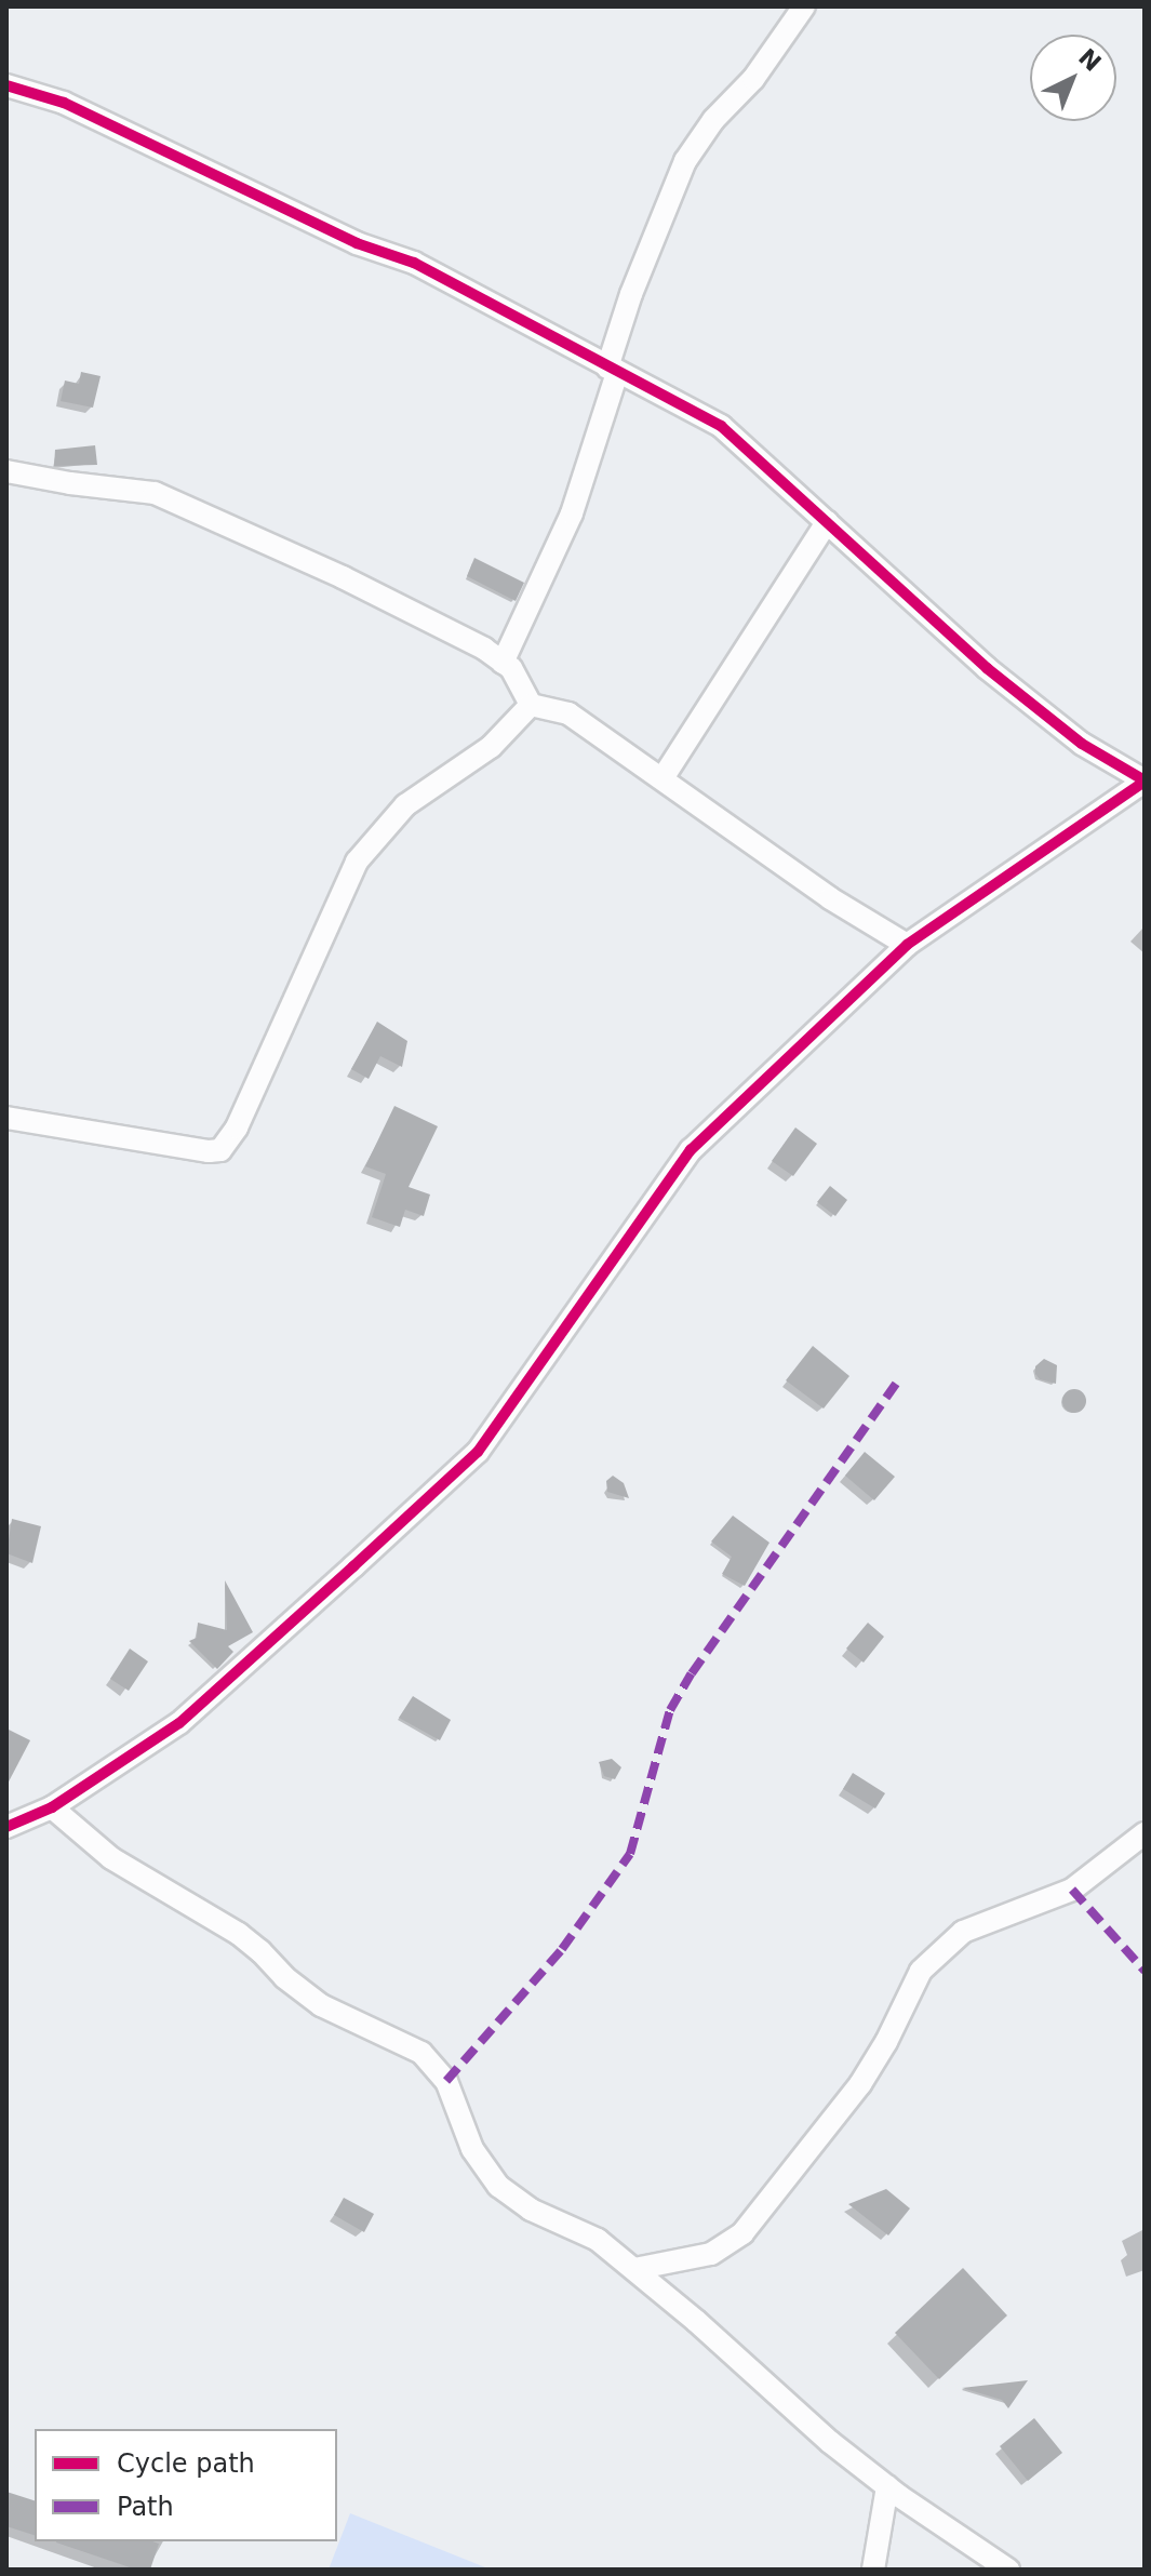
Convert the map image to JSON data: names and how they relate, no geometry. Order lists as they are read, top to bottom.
{
  "legend": ["Cycle path", "Path"],
  "north": "top right"
}
